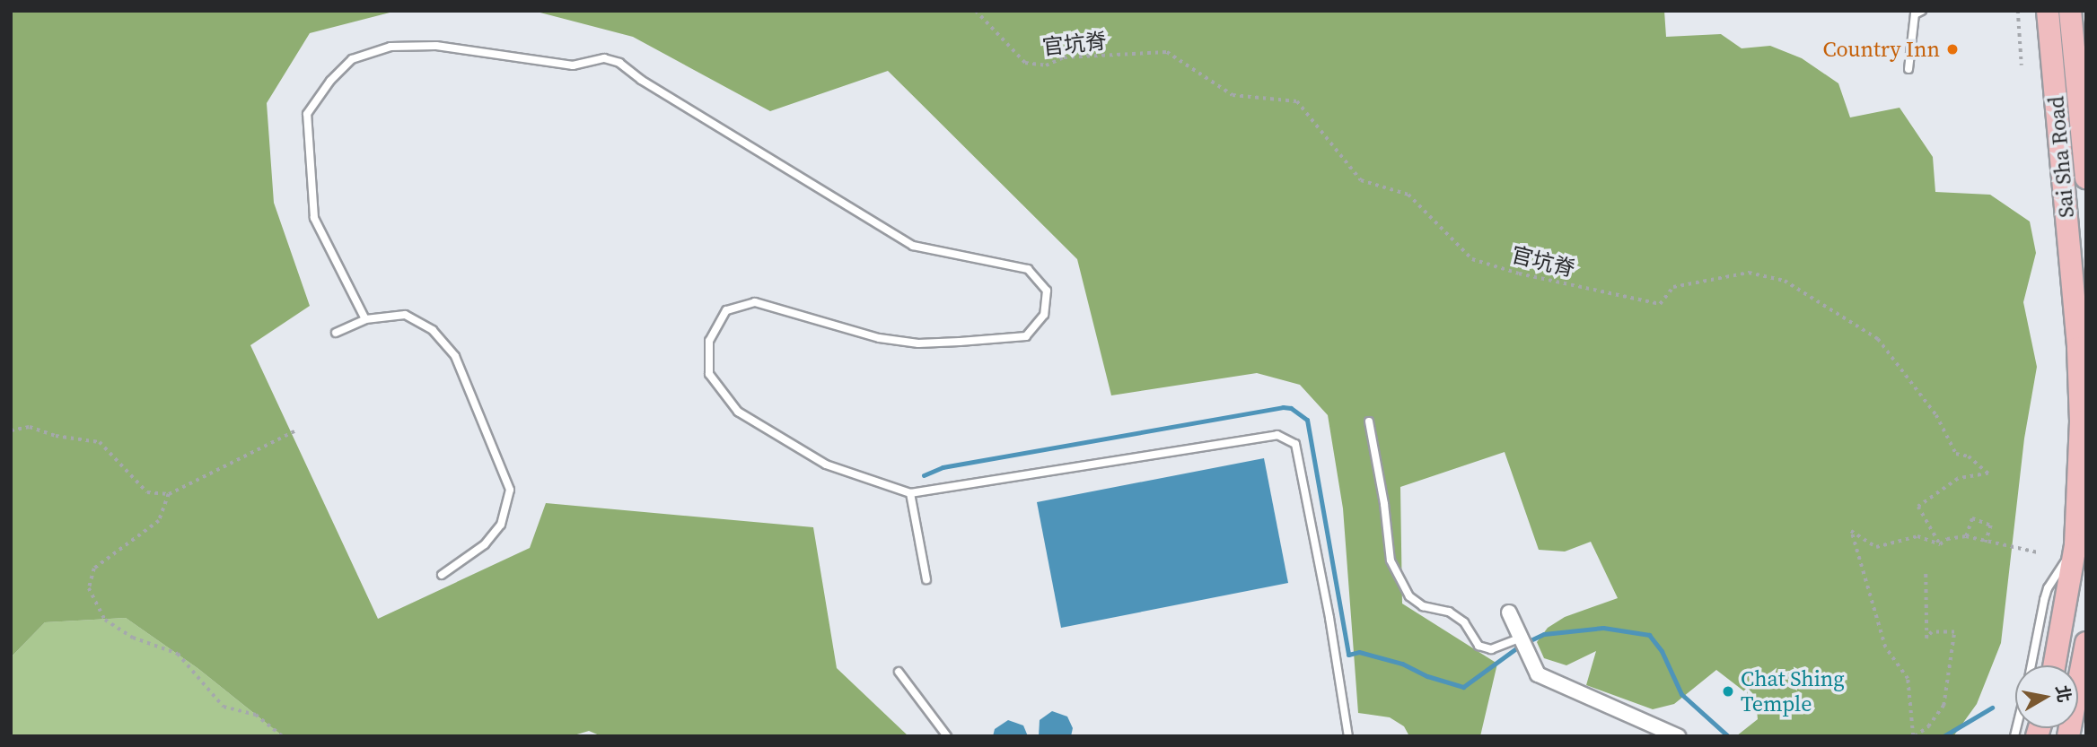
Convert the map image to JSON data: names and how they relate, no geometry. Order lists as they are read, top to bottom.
{
  "streets": {
    "main road": ["Sai Sha Road"],
    "path": ["官坑脊"]
  },
  "places": ["Country Inn", "Chat Shing Temple"],
  "north": "right"
}
